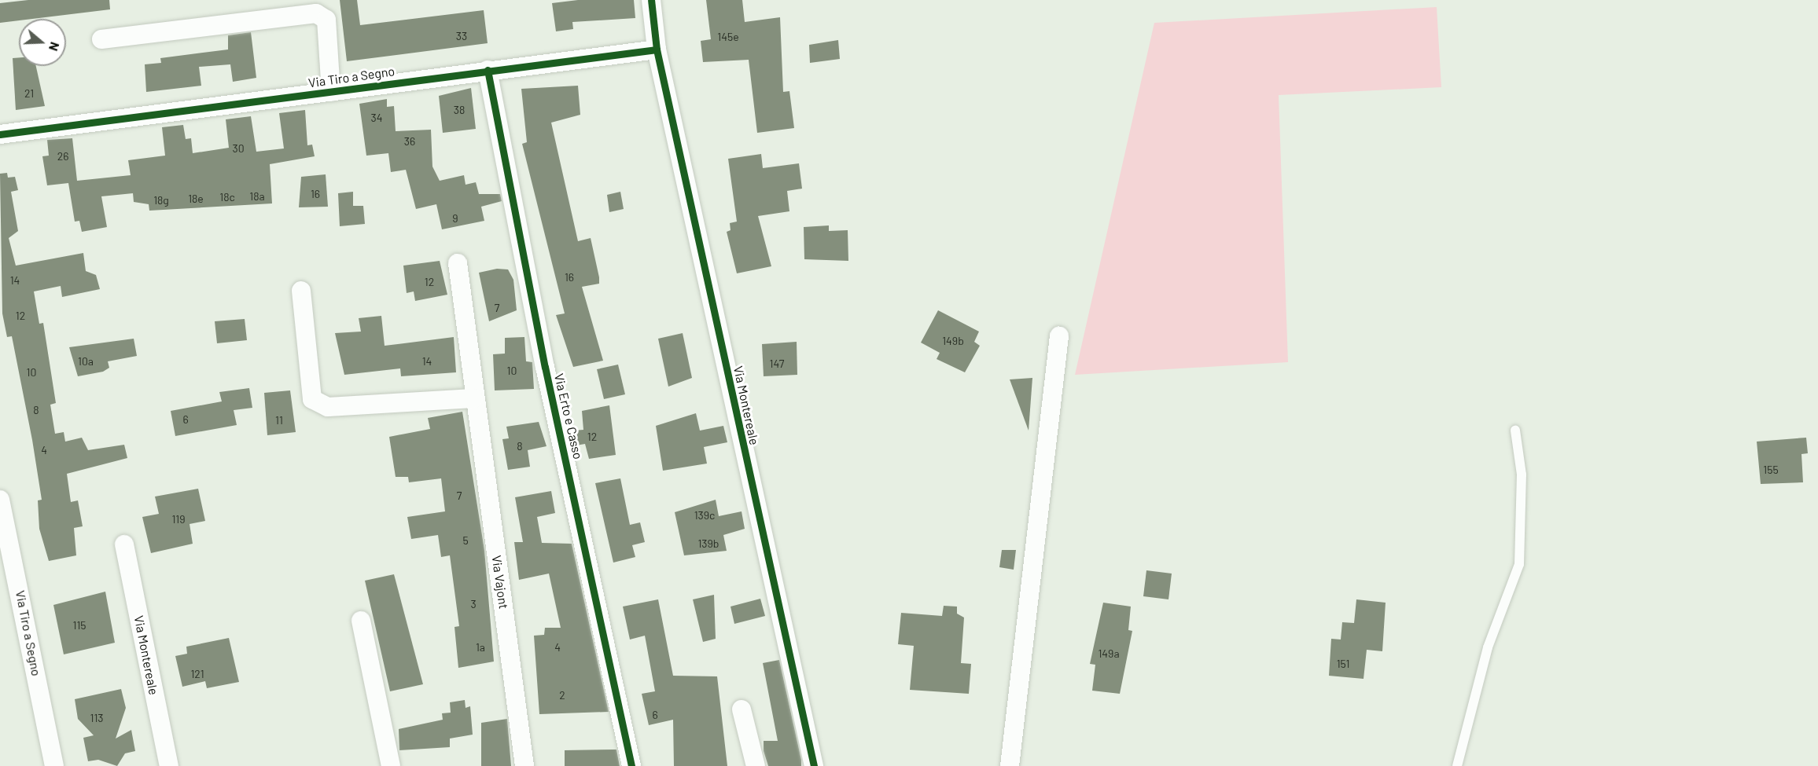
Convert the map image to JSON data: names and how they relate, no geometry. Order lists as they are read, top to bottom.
{
  "streets": {
    "street": [
      "Via Tiro a Segno",
      "Via Montereale",
      "Via Erto e Casso",
      "Via Vajont"
    ]
  },
  "crossings": [
    ["Via Tiro a Segno", "Via Montereale"],
    ["Via Tiro a Segno", "Via Erto e Casso"]
  ],
  "house_numbers": [
    "33",
    "145e",
    "21",
    "38",
    "34",
    "36",
    "30",
    "26",
    "16",
    "18a",
    "18c",
    "18e",
    "18g",
    "9",
    "16",
    "14",
    "12",
    "7",
    "12",
    "149b",
    "10a",
    "14",
    "147",
    "10",
    "10",
    "8",
    "6",
    "11",
    "12",
    "8",
    "4",
    "155",
    "7",
    "139c",
    "119",
    "5",
    "139b",
    "3",
    "115",
    "1a",
    "4",
    "149a",
    "151",
    "121",
    "2",
    "6",
    "113"
  ],
  "north": "right"
}
